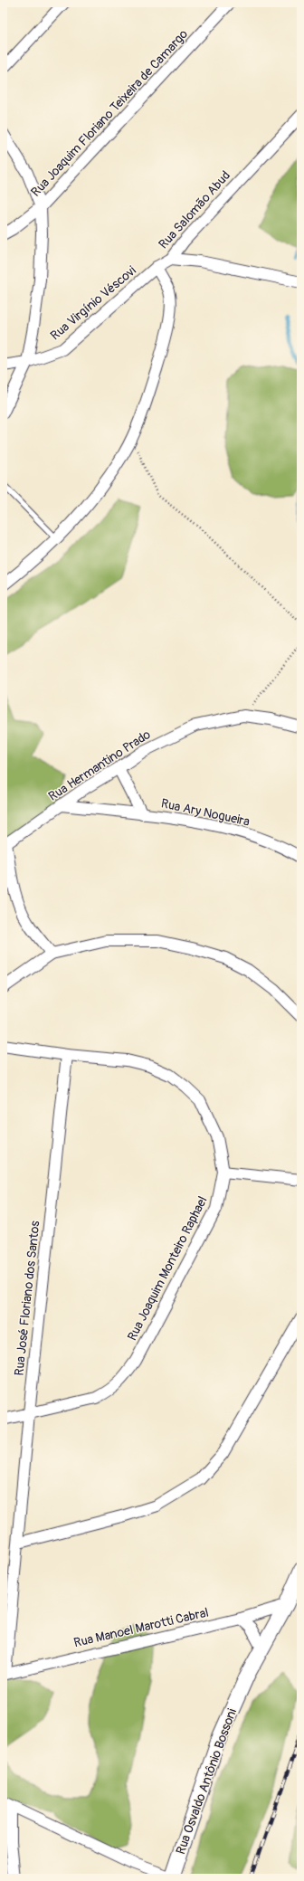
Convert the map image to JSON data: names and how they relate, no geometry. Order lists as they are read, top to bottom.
{
  "streets": {
    "street": [
      "Rua Joaquim Floriano Teixeira de Camargo",
      "Rua Salomão Abud",
      "Rua Virgínio Véscovi",
      "Rua Hermantino Prado",
      "Rua Ary Nogueira",
      "Rua Joaquim Monteiro Raphael",
      "Rua José Floriano dos Santos",
      "Rua Manoel Marotti Cabral",
      "Rua Osvaldo Antônio Bossoni"
    ]
  },
  "crossings": [
    ["Rua Salomão Abud", "Rua Virgínio Véscovi"],
    ["Rua Hermantino Prado", "Rua Ary Nogueira"],
    ["Rua Joaquim Monteiro Raphael", "Rua José Floriano dos Santos"],
    ["Rua José Floriano dos Santos", "Rua Manoel Marotti Cabral"],
    ["Rua Manoel Marotti Cabral", "Rua Osvaldo Antônio Bossoni"]
  ]
}
